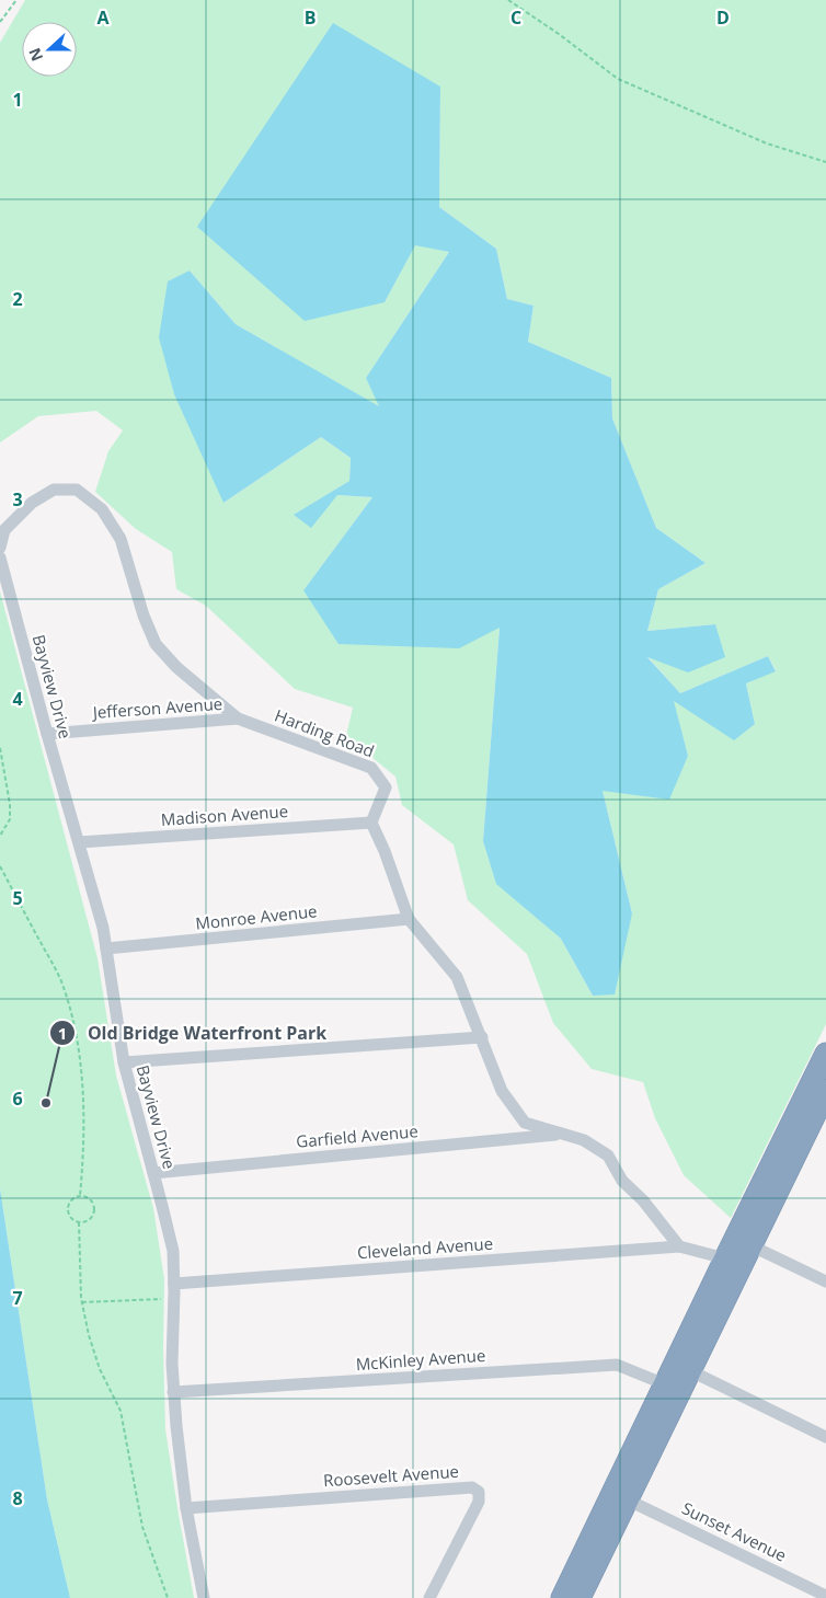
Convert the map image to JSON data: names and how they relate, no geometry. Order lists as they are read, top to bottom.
{
  "streets": {
    "street": [
      "Bayview Drive",
      "Jefferson Avenue",
      "Harding Road",
      "Madison Avenue",
      "Monroe Avenue",
      "Garfield Avenue",
      "Cleveland Avenue",
      "McKinley Avenue",
      "Roosevelt Avenue",
      "Sunset Avenue"
    ]
  },
  "crossings": [
    ["Bayview Drive", "Jefferson Avenue"],
    ["Bayview Drive", "Madison Avenue"],
    ["Bayview Drive", "Monroe Avenue"],
    ["Bayview Drive", "Garfield Avenue"],
    ["Bayview Drive", "Cleveland Avenue"],
    ["Bayview Drive", "McKinley Avenue"],
    ["Bayview Drive", "Roosevelt Avenue"],
    ["Jefferson Avenue", "Harding Road"],
    ["Harding Road", "Madison Avenue"]
  ],
  "places": ["Old Bridge Waterfront Park"],
  "north": "left",
  "grid": {
    "columns": [
      "A",
      "B",
      "C",
      "D"
    ],
    "rows": [
      "1",
      "2",
      "3",
      "4",
      "5",
      "6",
      "7",
      "8"
    ]
  }
}
